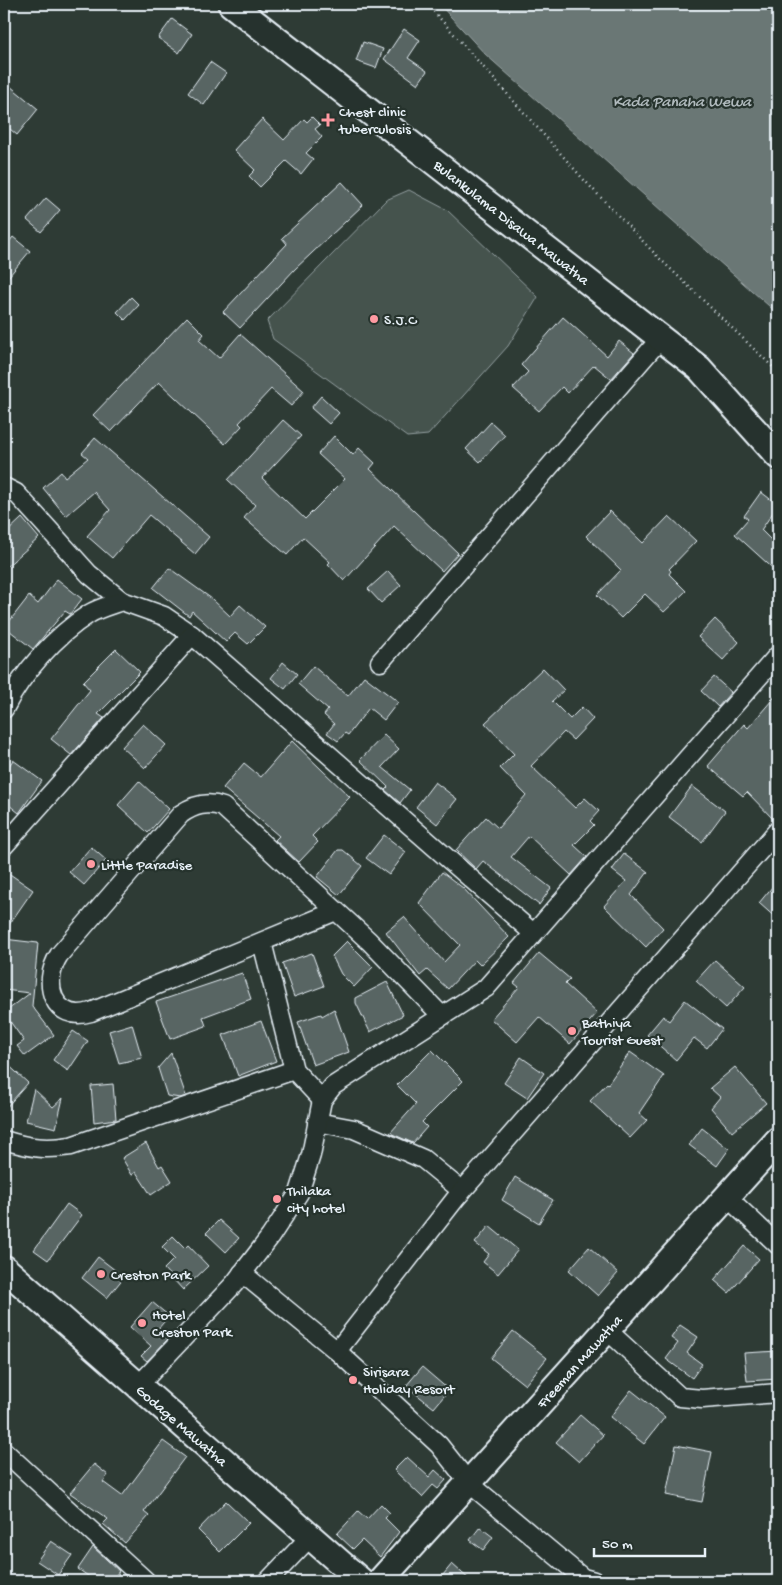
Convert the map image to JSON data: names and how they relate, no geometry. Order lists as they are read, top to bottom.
{
  "streets": {
    "street": ["Bulankulama Disawa Mawatha", "Freeman Mawatha", "Godage Mawatha"]
  },
  "water": ["Kada Panaha Wewa"],
  "places": {
    "health": ["Chest clinic tuberculosis"],
    "other": [
      "S.J.C",
      "Little Paradise",
      "Bathiya Tourist Guest",
      "Thilaka city hotel",
      "Creston Park",
      "Hotel Creston Park",
      "Sirisara Holiday Resort"
    ]
  },
  "scale_bar": "50 m"
}
